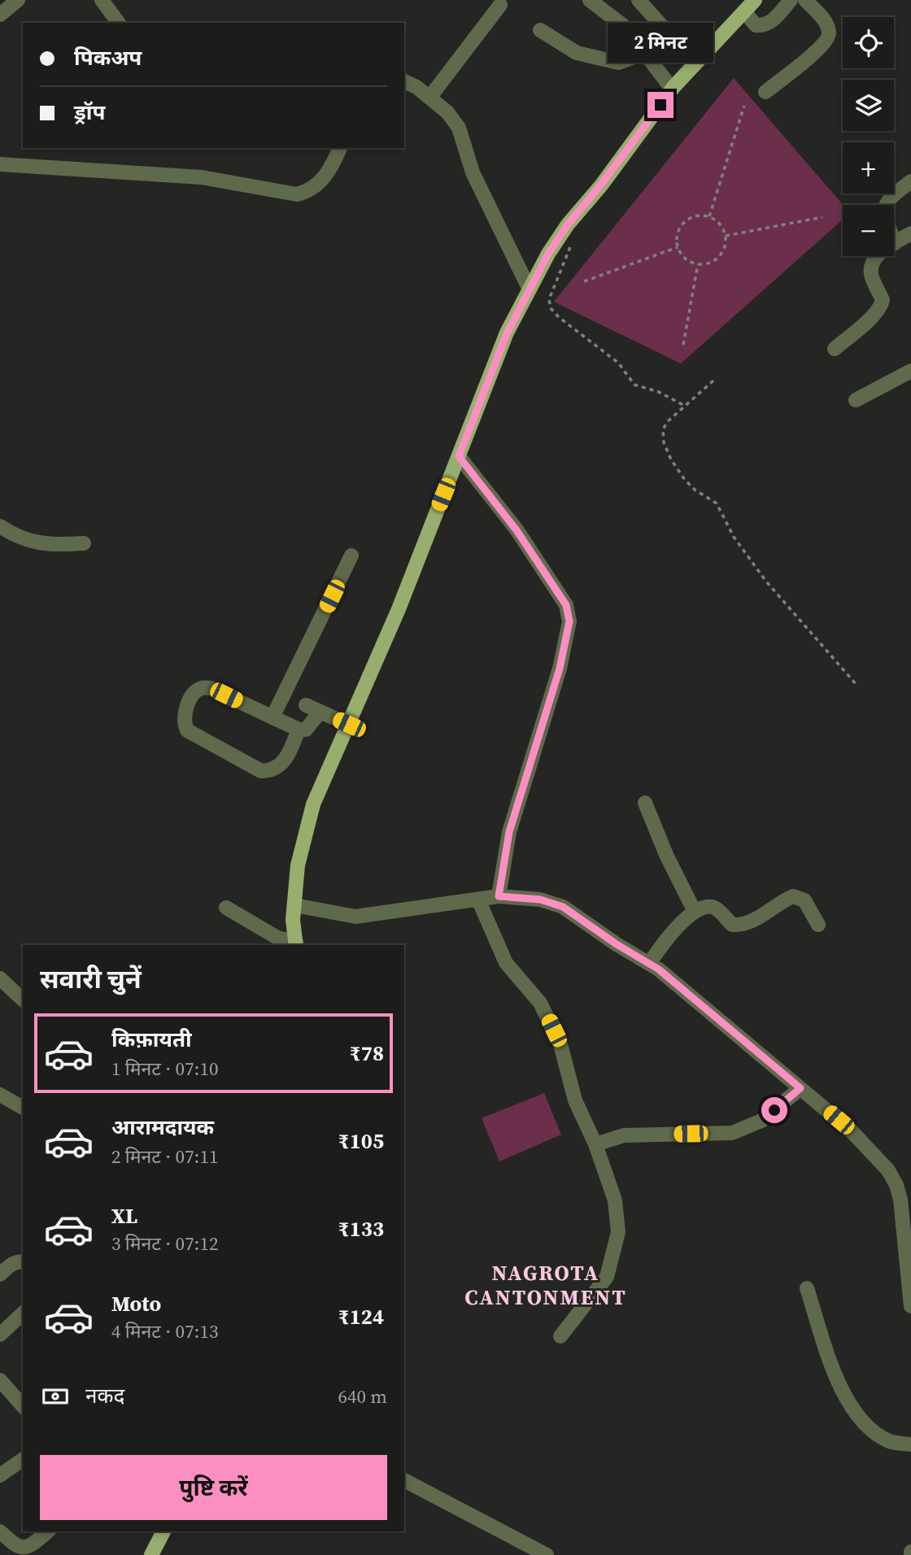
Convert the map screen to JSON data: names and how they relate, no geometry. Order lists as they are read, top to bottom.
{
  "districts": ["NAGROTA CANTONMENT"],
  "page": {
    "map_buttons": ["+", "−"],
    "bubble": "2 मिनट",
    "banner": ["पिकअप", "ड्रॉप"],
    "heading": "सवारी चुनें",
    "list": [
      {
        "name": "किफ़ायती",
        "note": "1 मिनट · 07:10",
        "value": "₹78"
      },
      {
        "name": "आरामदायक",
        "note": "2 मिनट · 07:11",
        "value": "₹105"
      },
      {
        "name": "XL",
        "note": "3 मिनट · 07:12",
        "value": "₹133"
      },
      {
        "name": "Moto",
        "note": "4 मिनट · 07:13",
        "value": "₹124"
      }
    ],
    "pay": ["नकद", "640 m"],
    "buttons": "पुष्टि करें"
  }
}
